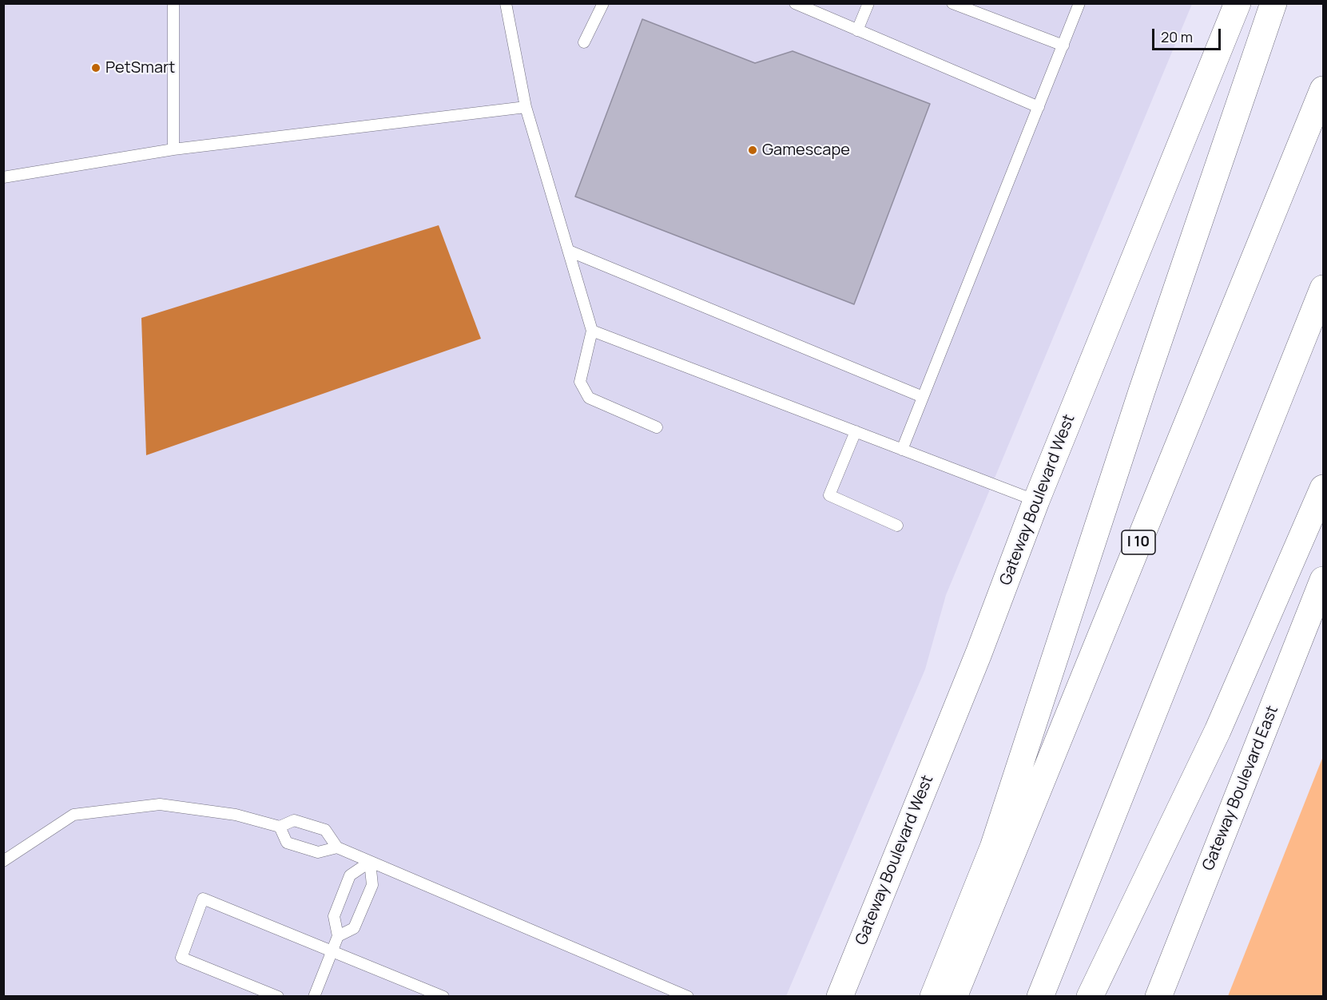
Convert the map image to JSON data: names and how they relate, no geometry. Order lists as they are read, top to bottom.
{
  "streets": {
    "main road": ["Gateway Boulevard West", "I 10", "Gateway Boulevard East"]
  },
  "places": ["PetSmart", "Gamescape"],
  "scale_bar": "20 m"
}
